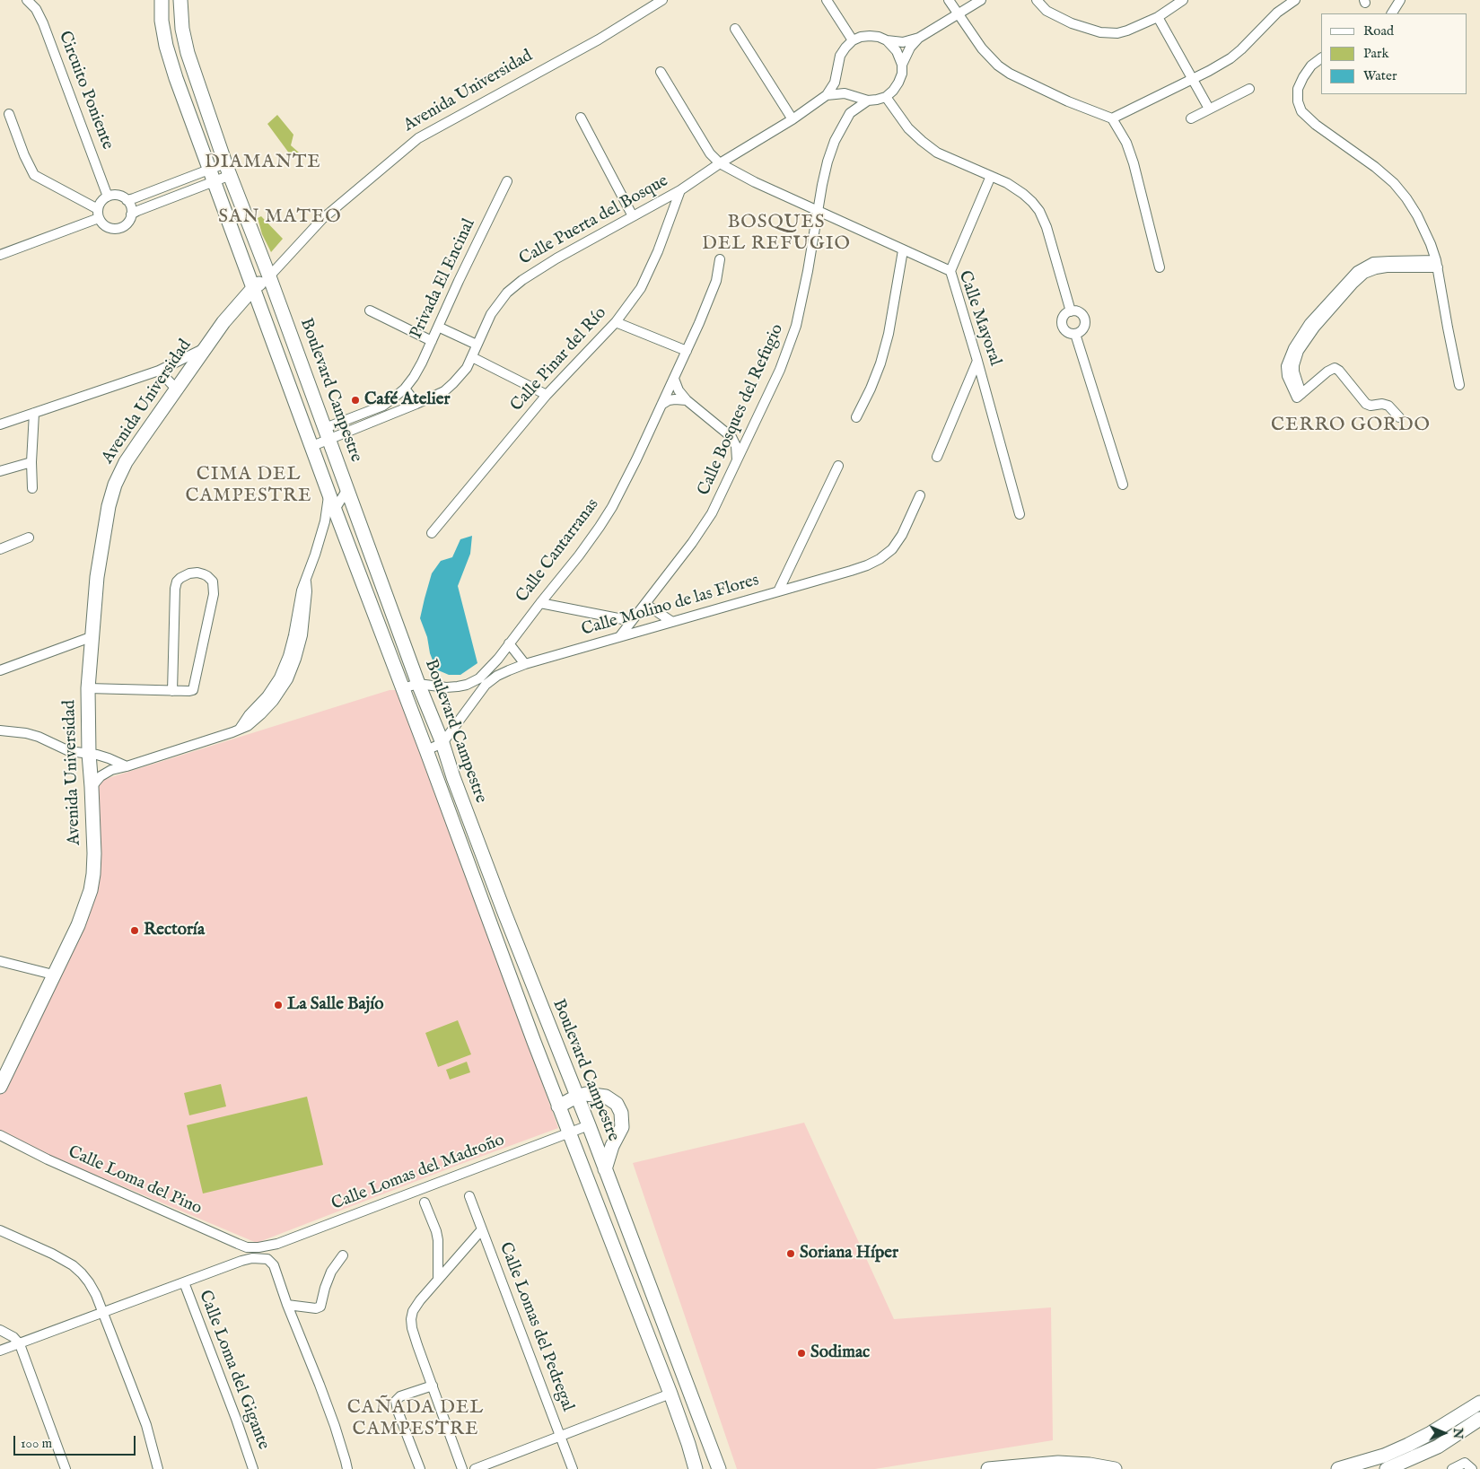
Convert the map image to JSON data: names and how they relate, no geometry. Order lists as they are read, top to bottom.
{
  "streets": {
    "street": [
      "Circuito Poniente",
      "Avenida Universidad",
      "Calle Puerta del Bosque",
      "Privada El Encinal",
      "Calle Mayoral",
      "Calle Pinar del Río",
      "Boulevard Campestre",
      "Calle Bosques del Refugio",
      "Calle Cantarranas",
      "Calle Molino de las Flores",
      "Calle Lomas del Madroño",
      "Calle Loma del Pino",
      "Calle Lomas del Pedregal",
      "Calle Loma del Gigante"
    ]
  },
  "crossings": [
    ["Avenida Universidad", "Boulevard Campestre"],
    ["Calle Puerta del Bosque", "Privada El Encinal"],
    ["Calle Puerta del Bosque", "Calle Mayoral"],
    ["Calle Puerta del Bosque", "Calle Pinar del Río"],
    ["Calle Puerta del Bosque", "Boulevard Campestre"],
    ["Calle Mayoral", "Calle Bosques del Refugio"],
    ["Boulevard Campestre", "Calle Cantarranas"],
    ["Boulevard Campestre", "Calle Molino de las Flores"],
    ["Boulevard Campestre", "Calle Lomas del Madroño"],
    ["Calle Bosques del Refugio", "Calle Molino de las Flores"],
    ["Calle Lomas del Madroño", "Calle Loma del Pino"]
  ],
  "districts": [
    "DIAMANTE",
    "SAN MATEO",
    "BOSQUES DEL REFUGIO",
    "CERRO GORDO",
    "CIMA DEL CAMPESTRE",
    "CAÑADA DEL CAMPESTRE"
  ],
  "places": [
    "Café Atelier",
    "Rectoría",
    "La Salle Bajío",
    "Soriana Híper",
    "Sodimac"
  ],
  "legend": ["Road", "Park", "Water"],
  "scale_bar": "100 m",
  "north": "right"
}
